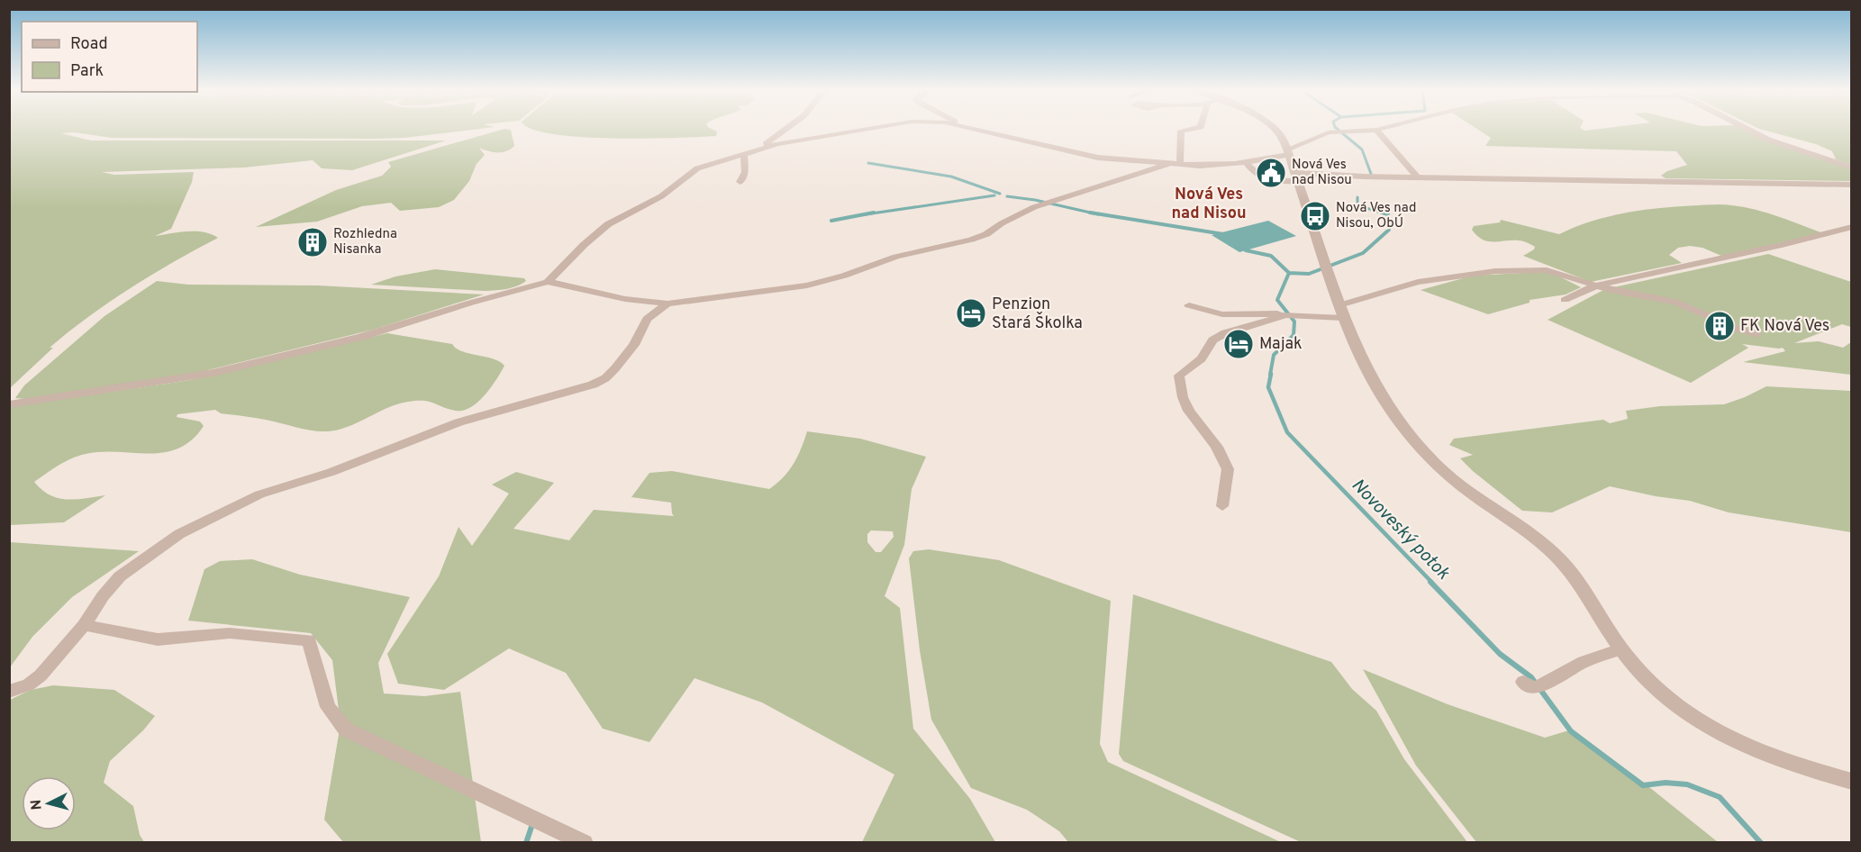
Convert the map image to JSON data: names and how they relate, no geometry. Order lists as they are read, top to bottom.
{
  "districts": ["Nová Ves nad Nisou"],
  "water": ["Novoveský potok"],
  "places": {
    "public building": ["Nová Ves nad Nisou"],
    "bus stop": ["Nová Ves nad Nisou, ObÚ"],
    "building": ["Rozhledna Nisanka", "FK Nová Ves"],
    "hotel": ["Penzion Stará Školka", "Majak"]
  },
  "legend": ["Road", "Park"],
  "north": "left"
}
